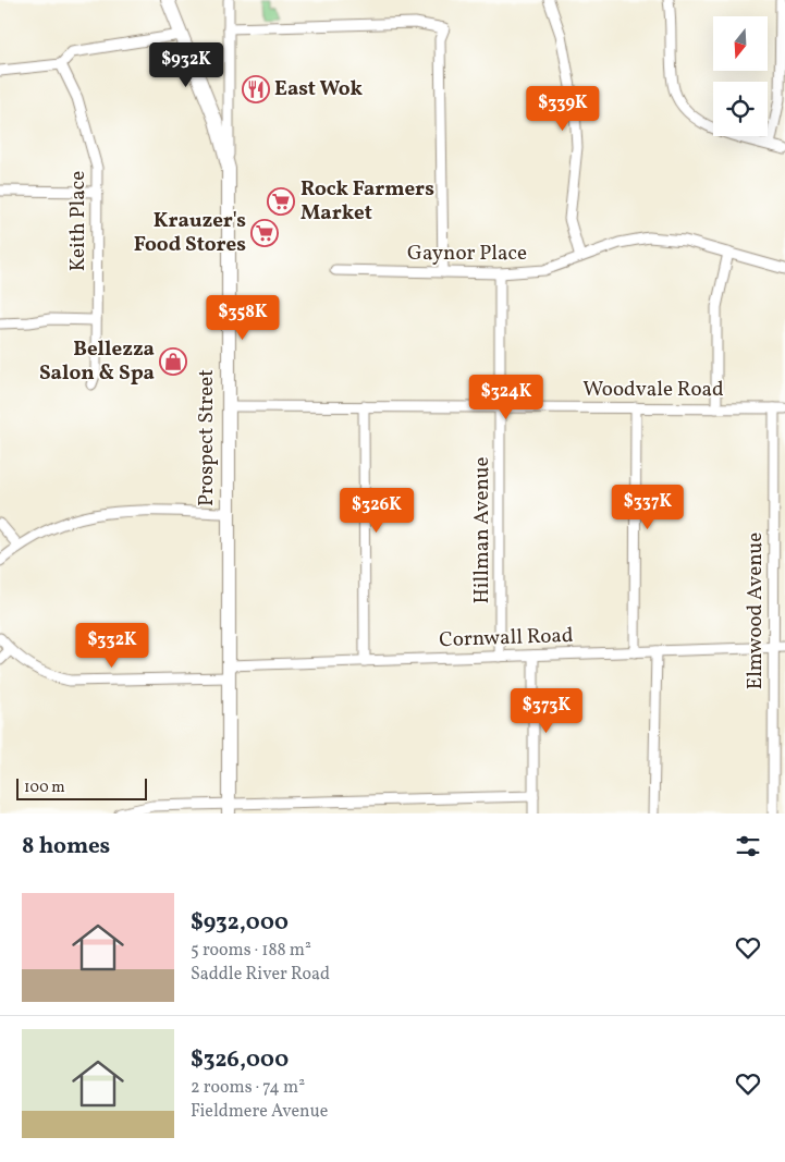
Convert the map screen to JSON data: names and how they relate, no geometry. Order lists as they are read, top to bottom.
{
  "streets": {
    "main road": ["Prospect Street"],
    "street": [
      "Keith Place",
      "Gaynor Place",
      "Woodvale Road",
      "Hillman Avenue",
      "Elmwood Avenue",
      "Cornwall Road"
    ]
  },
  "crossings": [
    ["Gaynor Place", "Hillman Avenue"],
    ["Woodvale Road", "Prospect Street"],
    ["Woodvale Road", "Hillman Avenue"],
    ["Woodvale Road", "Elmwood Avenue"],
    ["Prospect Street", "Cornwall Road"],
    ["Hillman Avenue", "Cornwall Road"],
    ["Elmwood Avenue", "Cornwall Road"]
  ],
  "places": {
    "restaurant": ["East Wok"],
    "supermarket": ["Rock Farmers Market", "Krauzer's Food Stores"],
    "shop": ["Bellezza Salon & Spa"]
  },
  "scale_bar": "100 m",
  "north": "bottom",
  "page": {
    "price": [
      "$932K",
      "$339K",
      "$358K",
      "$324K",
      "$337K",
      "$326K",
      "$332K",
      "$373K"
    ],
    "scale": "100 m",
    "heading": "8 homes",
    "list": [
      {
        "name": "$932,000",
        "note": "5 rooms · 188 m² · Saddle River Road"
      },
      {
        "name": "$326,000",
        "note": "2 rooms · 74 m² · Fieldmere Avenue"
      }
    ]
  }
}
